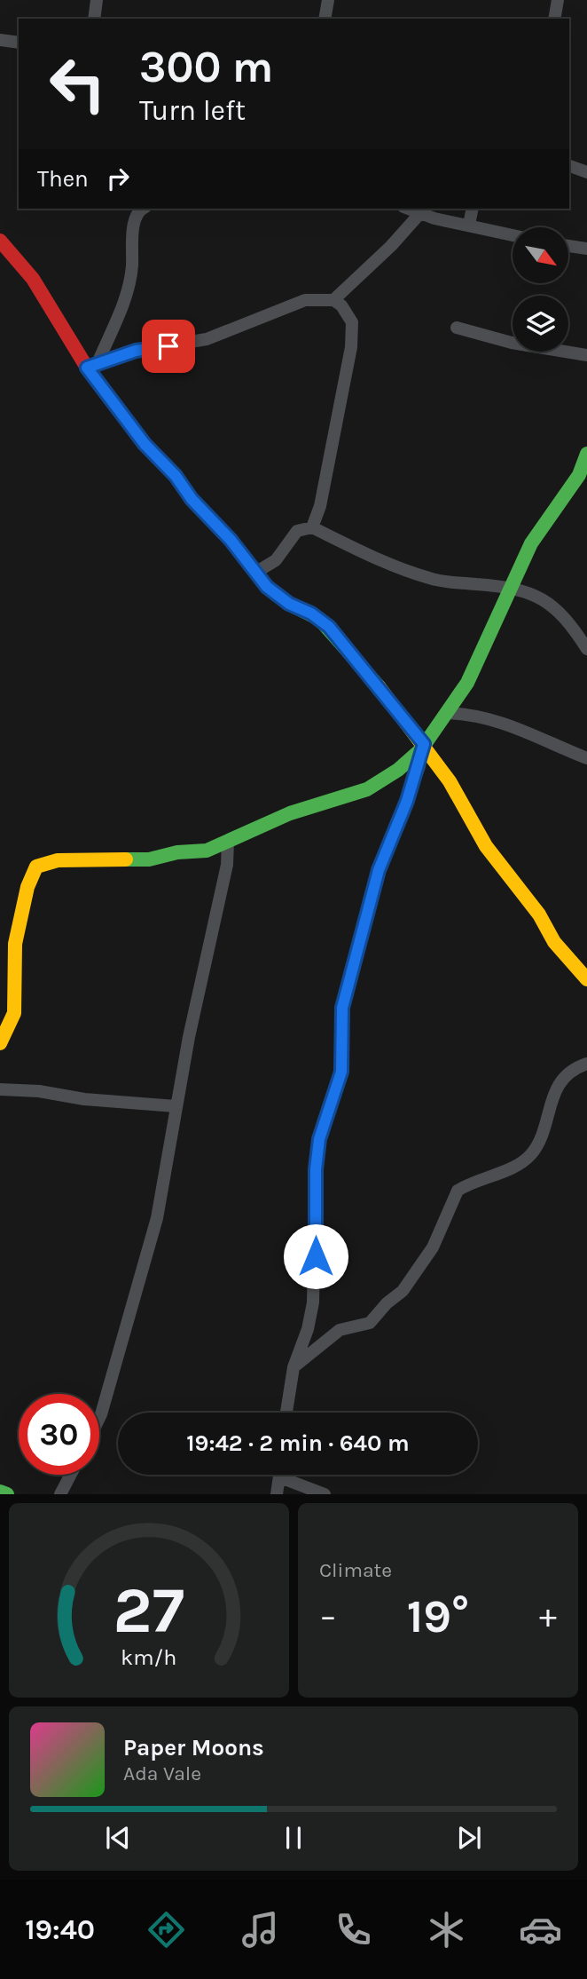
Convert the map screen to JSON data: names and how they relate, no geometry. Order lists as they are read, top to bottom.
{
  "north": "bottom right",
  "page": {
    "turn": ["300 m", "Turn left"],
    "then": "Then",
    "limit": "30",
    "trip": "19:42 · 2 min · 640 m",
    "tile": "Climate",
    "heat": ["−", "19°", "+"],
    "song": ["Paper Moons", "Ada Vale"],
    "tabs": "19:40",
    "gauge": ["27", "km/h"]
  }
}
